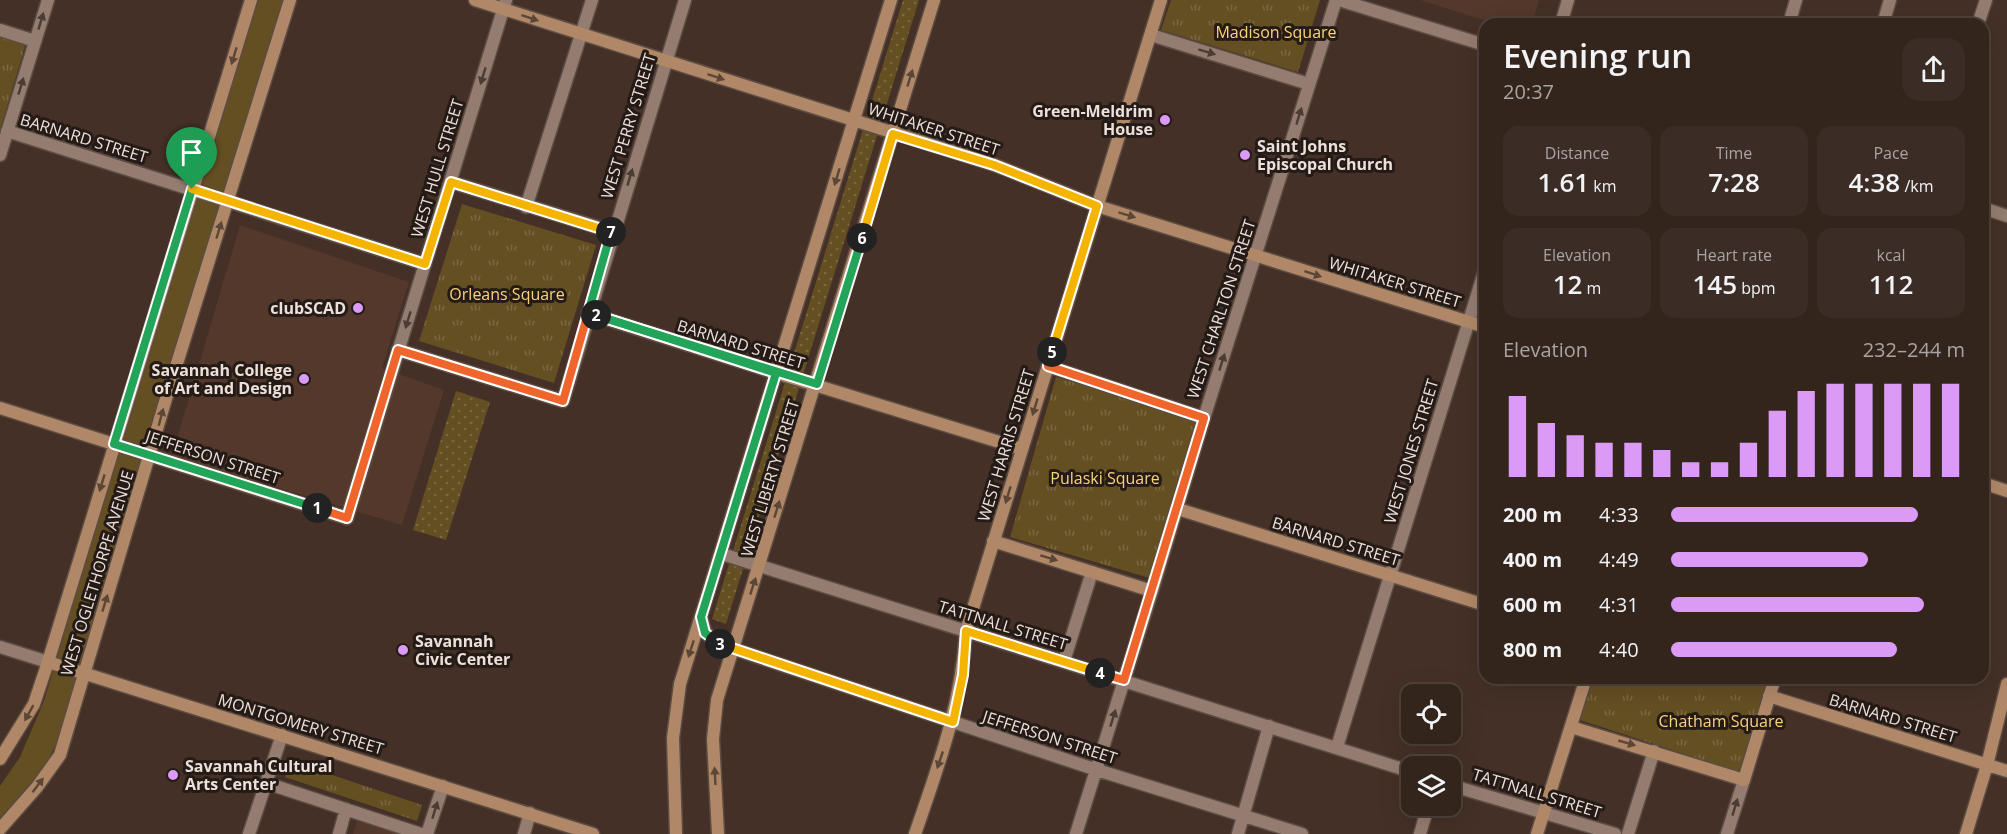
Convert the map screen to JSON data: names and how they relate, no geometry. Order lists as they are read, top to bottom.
{
  "streets": {
    "main road": [
      "WHITAKER STREET",
      "BARNARD STREET",
      "WEST CHARLTON STREET",
      "WEST HARRIS STREET",
      "JEFFERSON STREET",
      "WEST LIBERTY STREET",
      "WEST OGLETHORPE AVENUE",
      "MONTGOMERY STREET"
    ],
    "street": [
      "WEST PERRY STREET",
      "WEST HULL STREET",
      "WEST JONES STREET",
      "TATTNALL STREET"
    ]
  },
  "crossings": [
    ["WEST PERRY STREET", "WHITAKER STREET"],
    ["WEST PERRY STREET", "BARNARD STREET"],
    ["WEST PERRY STREET", "WEST HULL STREET"],
    ["WHITAKER STREET", "WEST HULL STREET"],
    ["WHITAKER STREET", "WEST CHARLTON STREET"],
    ["WHITAKER STREET", "WEST HARRIS STREET"],
    ["WHITAKER STREET", "WEST JONES STREET"],
    ["WHITAKER STREET", "WEST LIBERTY STREET"],
    ["BARNARD STREET", "WEST HULL STREET"],
    ["BARNARD STREET", "WEST CHARLTON STREET"],
    ["BARNARD STREET", "WEST HARRIS STREET"],
    ["BARNARD STREET", "WEST JONES STREET"],
    ["BARNARD STREET", "WEST LIBERTY STREET"],
    ["BARNARD STREET", "WEST OGLETHORPE AVENUE"],
    ["WEST HULL STREET", "JEFFERSON STREET"],
    ["WEST CHARLTON STREET", "JEFFERSON STREET"],
    ["WEST CHARLTON STREET", "TATTNALL STREET"],
    ["WEST HARRIS STREET", "JEFFERSON STREET"],
    ["WEST HARRIS STREET", "TATTNALL STREET"],
    ["WEST JONES STREET", "TATTNALL STREET"],
    ["JEFFERSON STREET", "WEST LIBERTY STREET"],
    ["JEFFERSON STREET", "WEST OGLETHORPE AVENUE"],
    ["WEST LIBERTY STREET", "TATTNALL STREET"],
    ["WEST OGLETHORPE AVENUE", "MONTGOMERY STREET"]
  ],
  "one_way": ["WHITAKER STREET", "WEST CHARLTON STREET"],
  "parks": [
    "Madison Square",
    "Orleans Square",
    "Pulaski Square",
    "Chatham Square"
  ],
  "places": [
    "Green-Meldrim House",
    "Saint Johns Episcopal Church",
    "clubSCAD",
    "Savannah College of Art and Design",
    "Savannah Civic Center",
    "Savannah Cultural Arts Center"
  ],
  "page": {
    "heading": ["Evening run", "20:37"],
    "stats": [
      ["Distance", "1.61 km"],
      ["Time", "7:28"],
      ["Pace", "4:38 /km"],
      ["Elevation", "12 m"],
      ["Heart rate", "145 bpm"],
      ["kcal", "112"]
    ],
    "pins": [
      "7",
      "6",
      "2",
      "5",
      "1",
      "3",
      "4"
    ],
    "chart": ["Elevation", "232–244 m"],
    "list": [
      {
        "name": "200 m",
        "note": "4:33"
      },
      {
        "name": "400 m",
        "note": "4:49"
      },
      {
        "name": "600 m",
        "note": "4:31"
      },
      {
        "name": "800 m",
        "note": "4:40"
      }
    ]
  }
}
